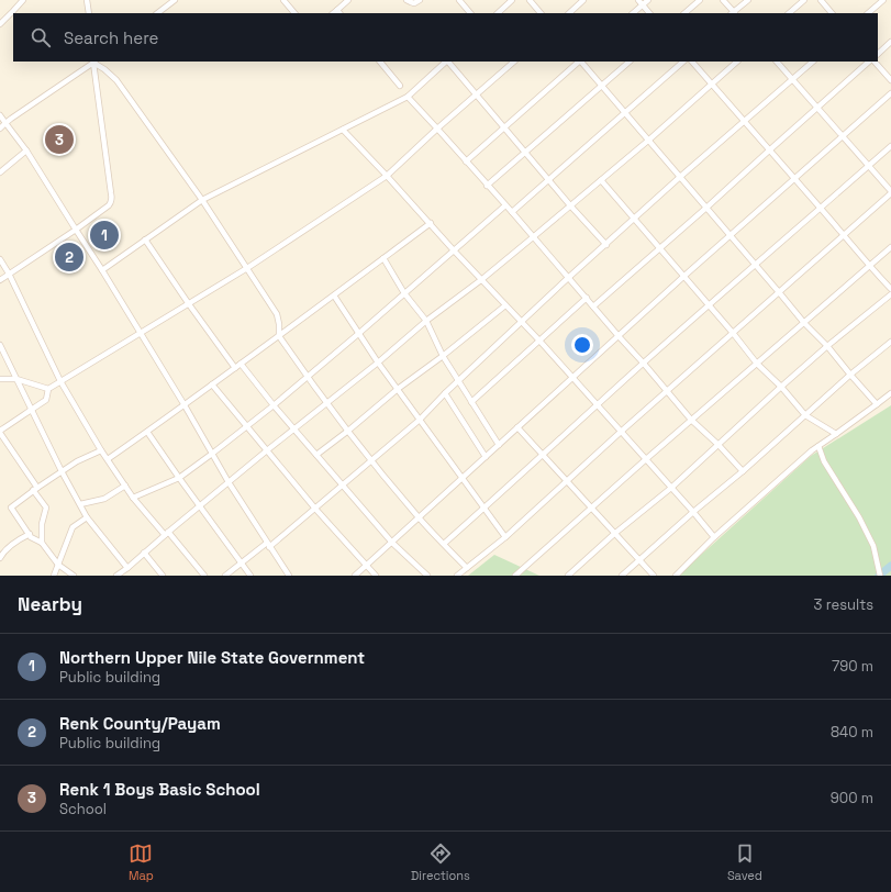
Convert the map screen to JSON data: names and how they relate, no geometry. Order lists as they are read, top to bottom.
{
  "page": {
    "search": "Search here",
    "pins": ["3", "1", "2"],
    "heading": ["Nearby", "3 results"],
    "list": [
      {
        "mark": "1",
        "name": "Northern Upper Nile State Government",
        "note": "Public building",
        "value": "790 m"
      },
      {
        "mark": "2",
        "name": "Renk County/Payam",
        "note": "Public building",
        "value": "840 m"
      },
      {
        "mark": "3",
        "name": "Renk 1 Boys Basic School",
        "note": "School",
        "value": "900 m"
      }
    ],
    "nav": ["Map", "Directions", "Saved"]
  }
}
